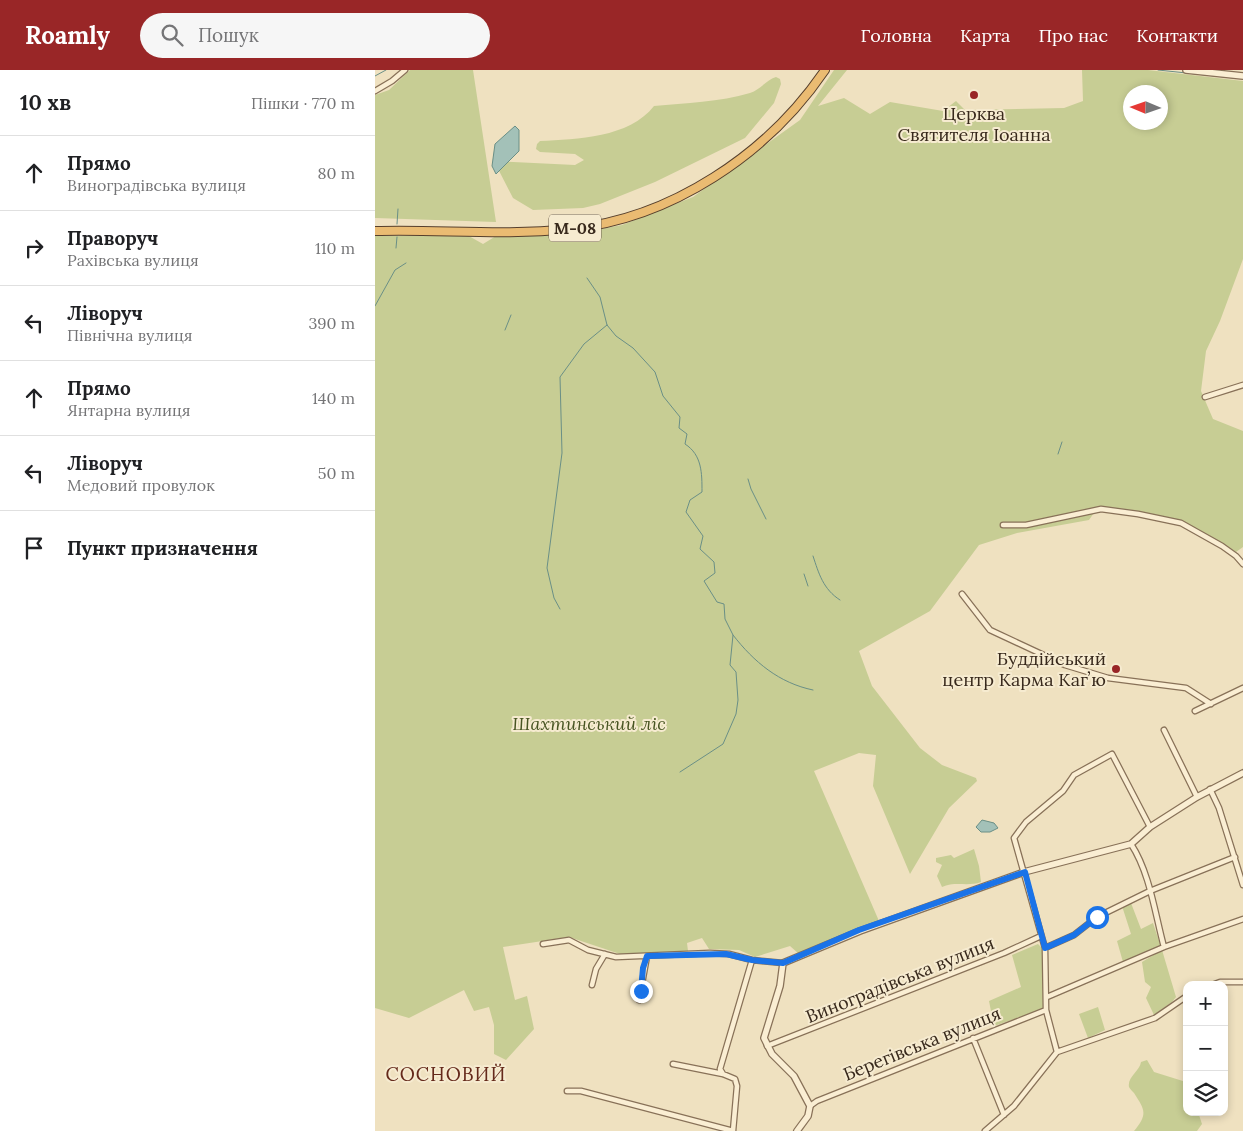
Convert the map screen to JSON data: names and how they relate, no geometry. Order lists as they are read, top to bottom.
{
  "streets": {
    "highway": ["М-08"],
    "street": ["Виноградівська вулиця", "Берегівська вулиця"]
  },
  "districts": ["СОСНОВИЙ"],
  "parks": ["Шахтинський ліс"],
  "places": ["Церква Святителя Іоанна", "Буддійський центр Карма Кагʼю"],
  "north": "left",
  "page": {
    "header": "Roamly",
    "search": "Пошук",
    "nav": [
      "Головна",
      "Карта",
      "Про нас",
      "Контакти"
    ],
    "heading": ["10 хв", "Пішки · 770 m"],
    "list": [
      ["Прямо", "Виноградівська вулиця", "80 m"],
      ["Праворуч", "Рахівська вулиця", "110 m"],
      ["Ліворуч", "Північна вулиця", "390 m"],
      ["Прямо", "Янтарна вулиця", "140 m"],
      ["Ліворуч", "Медовий провулок", "50 m"],
      "Пункт призначення"
    ],
    "map_buttons": ["+", "−"]
  }
}
